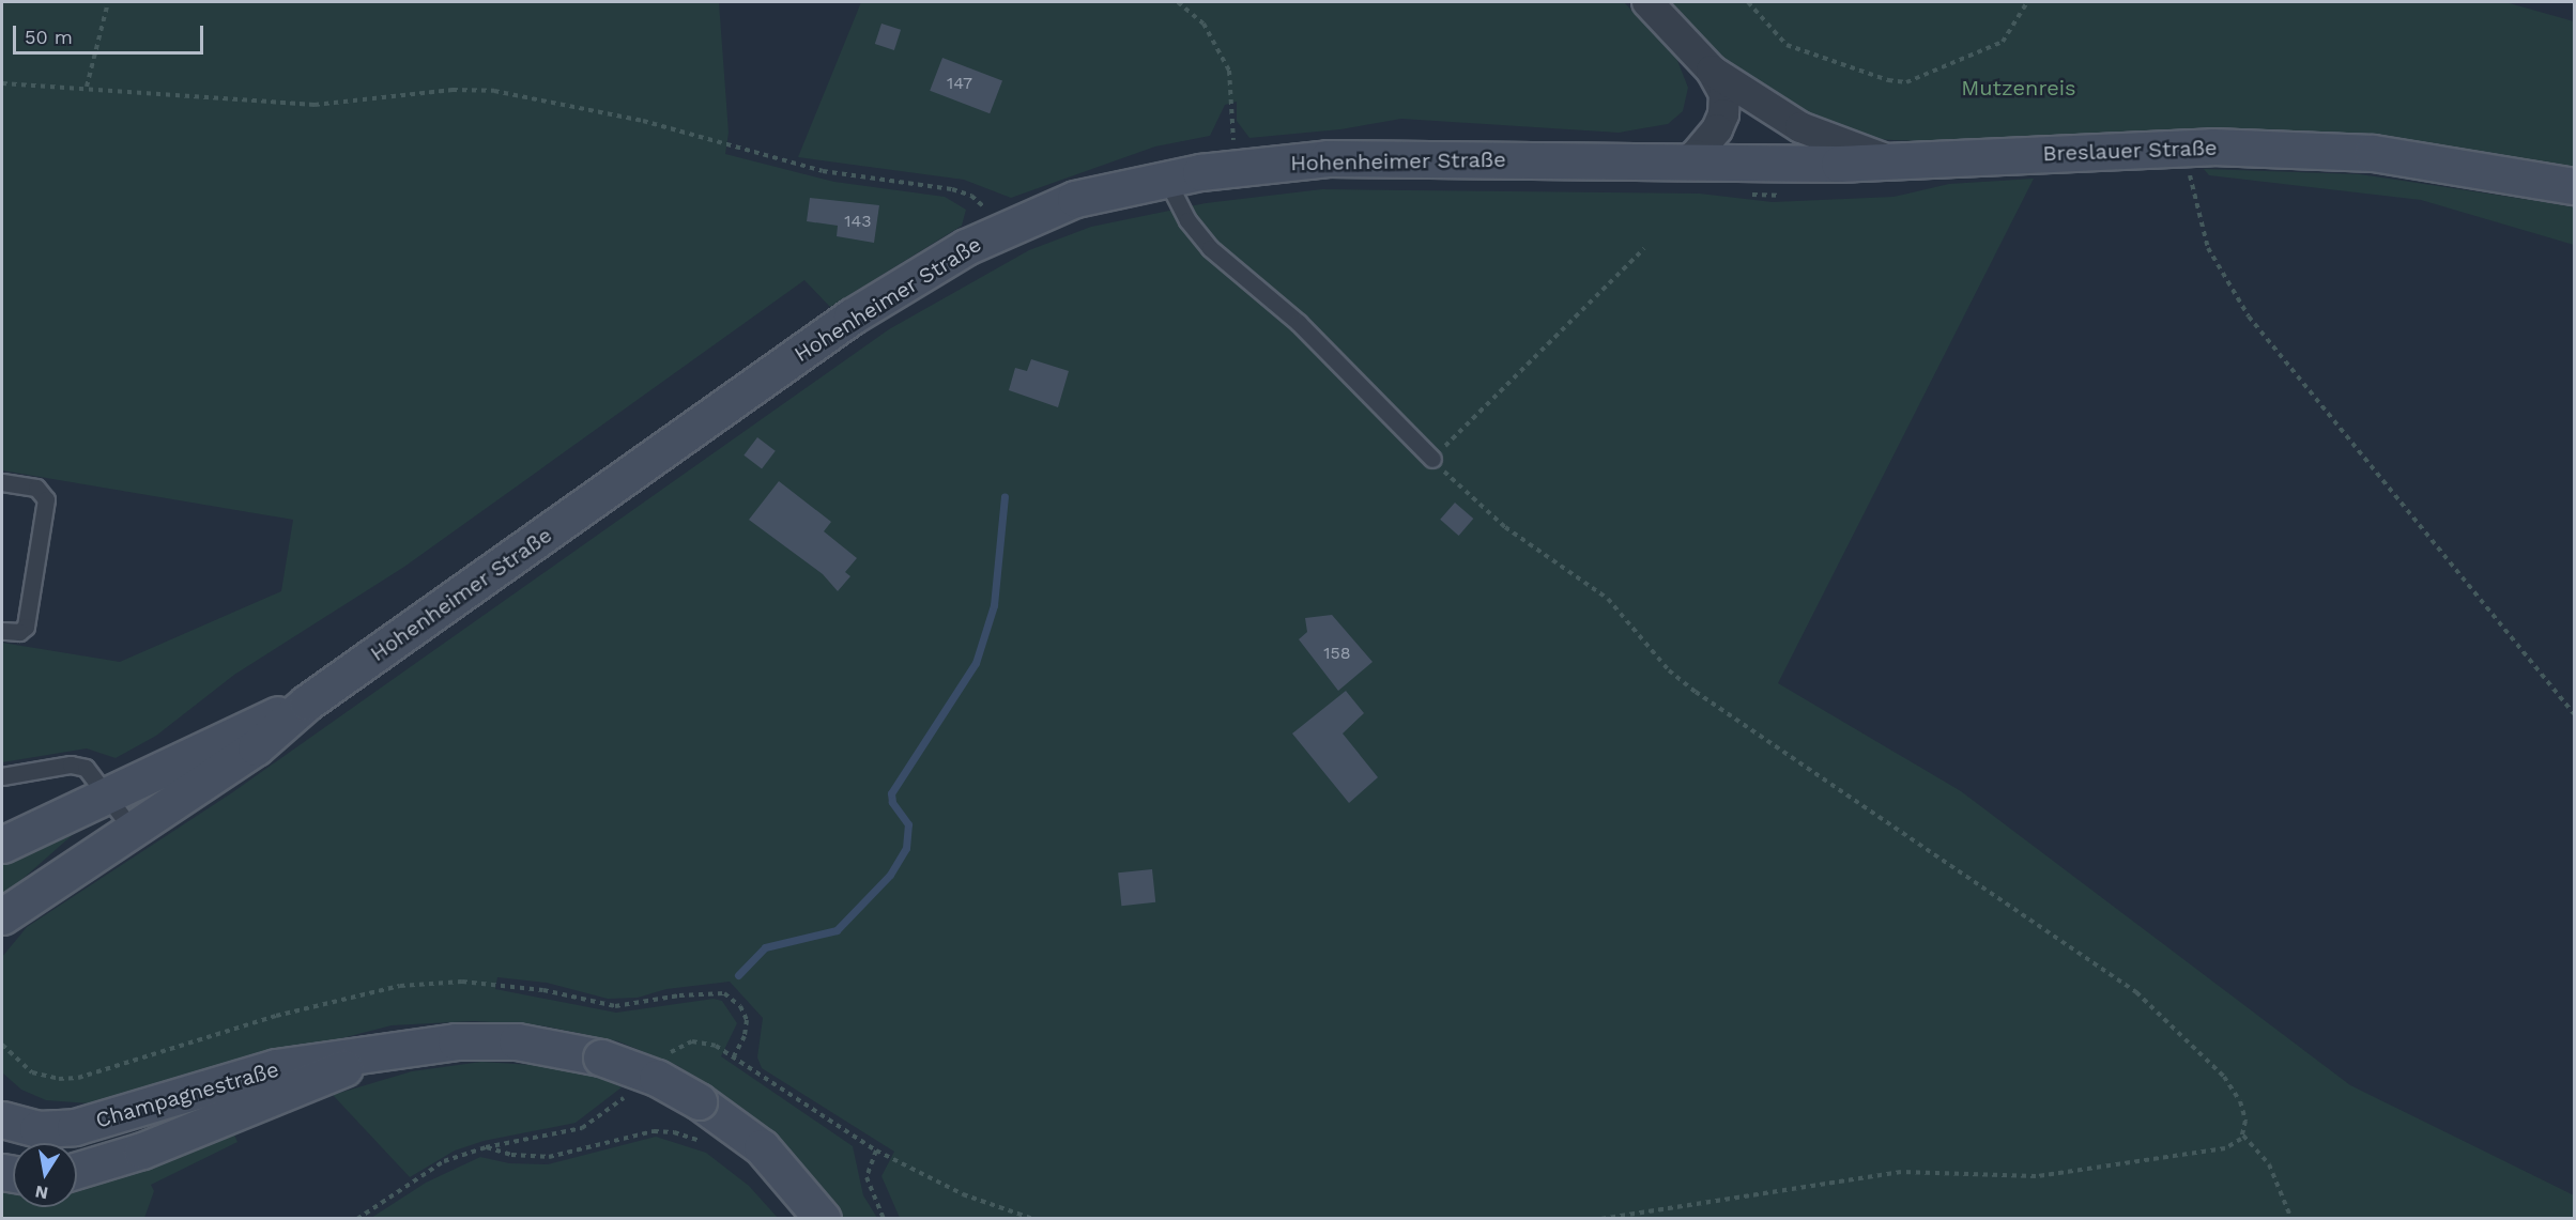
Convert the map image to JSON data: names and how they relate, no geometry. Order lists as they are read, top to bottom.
{
  "streets": {
    "main road": ["Breslauer Straße", "Hohenheimer Straße", "Champagnestraße"]
  },
  "crossings": [
    ["Breslauer Straße", "Hohenheimer Straße"]
  ],
  "parks": ["Mutzenreis"],
  "house_numbers": ["147", "143", "158"],
  "scale_bar": "50 m",
  "north": "bottom"
}
